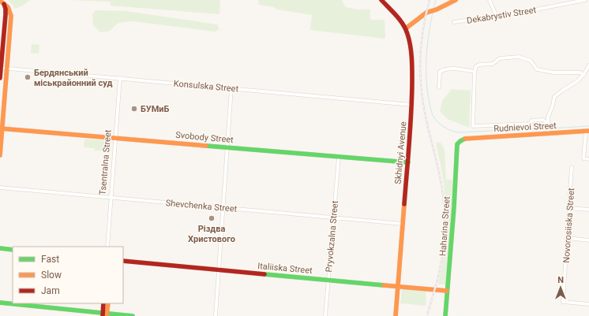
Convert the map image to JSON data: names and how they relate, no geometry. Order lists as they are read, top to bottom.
{
  "streets": {
    "main road": [
      "Rudnievoi Street",
      "Svobody Street",
      "Skhidnyi Avenue",
      "Haharina Street",
      "Italiiska Street"
    ],
    "street": [
      "Dekabrystiv Street",
      "Konsulska Street",
      "Tsentralna Street",
      "Shevchenka Street",
      "Novorosiiska Street",
      "Pryvokzalna Street"
    ]
  },
  "crossings": [
    ["Konsulska Street", "Skhidnyi Avenue"],
    ["Konsulska Street", "Tsentralna Street"],
    ["Rudnievoi Street", "Haharina Street"],
    ["Svobody Street", "Skhidnyi Avenue"],
    ["Svobody Street", "Tsentralna Street"],
    ["Svobody Street", "Pryvokzalna Street"],
    ["Skhidnyi Avenue", "Shevchenka Street"],
    ["Skhidnyi Avenue", "Italiiska Street"],
    ["Tsentralna Street", "Shevchenka Street"],
    ["Shevchenka Street", "Pryvokzalna Street"],
    ["Haharina Street", "Italiiska Street"],
    ["Pryvokzalna Street", "Italiiska Street"]
  ],
  "places": ["Бердянський міськрайонний суд", "БУМиБ", "Різдва Христового"],
  "legend": ["Fast", "Slow", "Jam"],
  "north": "top"
}
